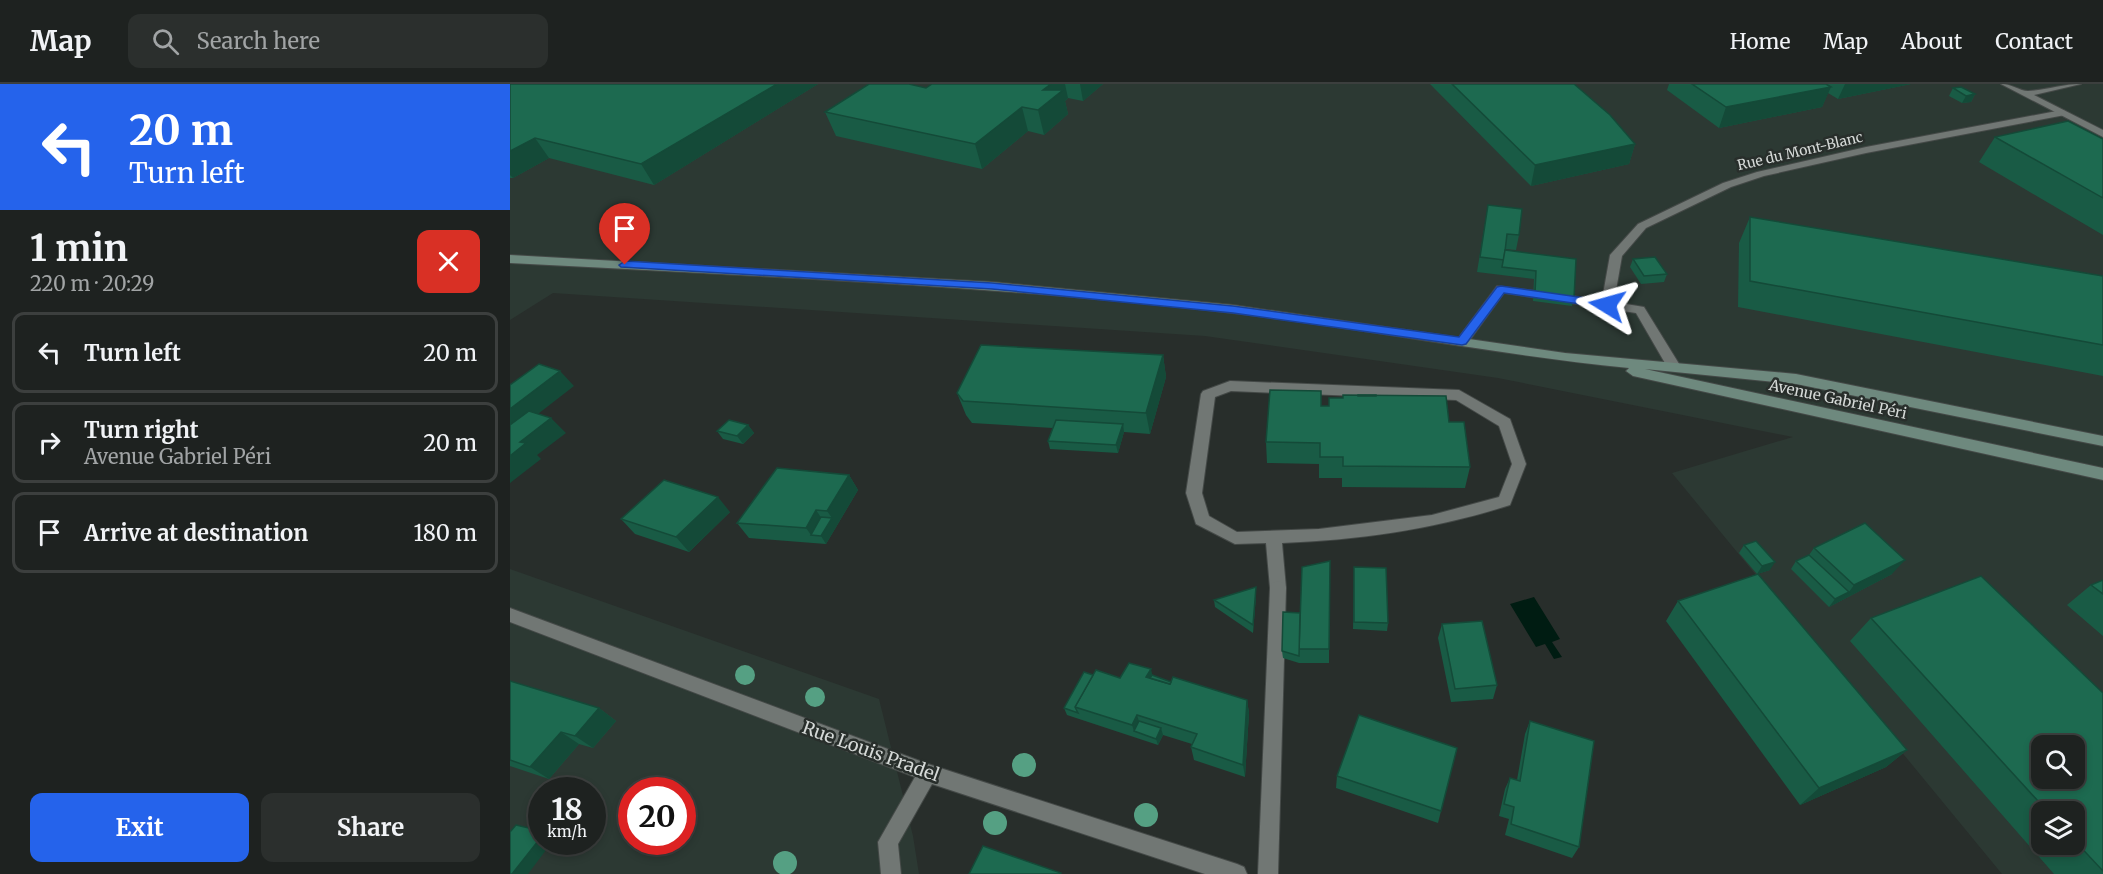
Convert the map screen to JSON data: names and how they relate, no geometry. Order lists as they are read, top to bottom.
{
  "streets": {
    "main road": ["Avenue Gabriel Péri"],
    "street": ["Rue du Mont-Blanc", "Rue Louis Pradel"]
  },
  "page": {
    "header": "Map",
    "search": "Search here",
    "nav": [
      "Home",
      "Map",
      "About",
      "Contact"
    ],
    "turn": ["20 m", "Turn left"],
    "heading": ["1 min", "220 m · 20:29"],
    "list": [
      {
        "name": "Turn left",
        "value": "20 m"
      },
      {
        "name": "Turn right",
        "note": "Avenue Gabriel Péri",
        "value": "20 m"
      },
      {
        "name": "Arrive at destination",
        "value": "180 m"
      }
    ],
    "speed": "18 km/h",
    "limit": "20",
    "buttons": ["Exit", "Share"]
  }
}
